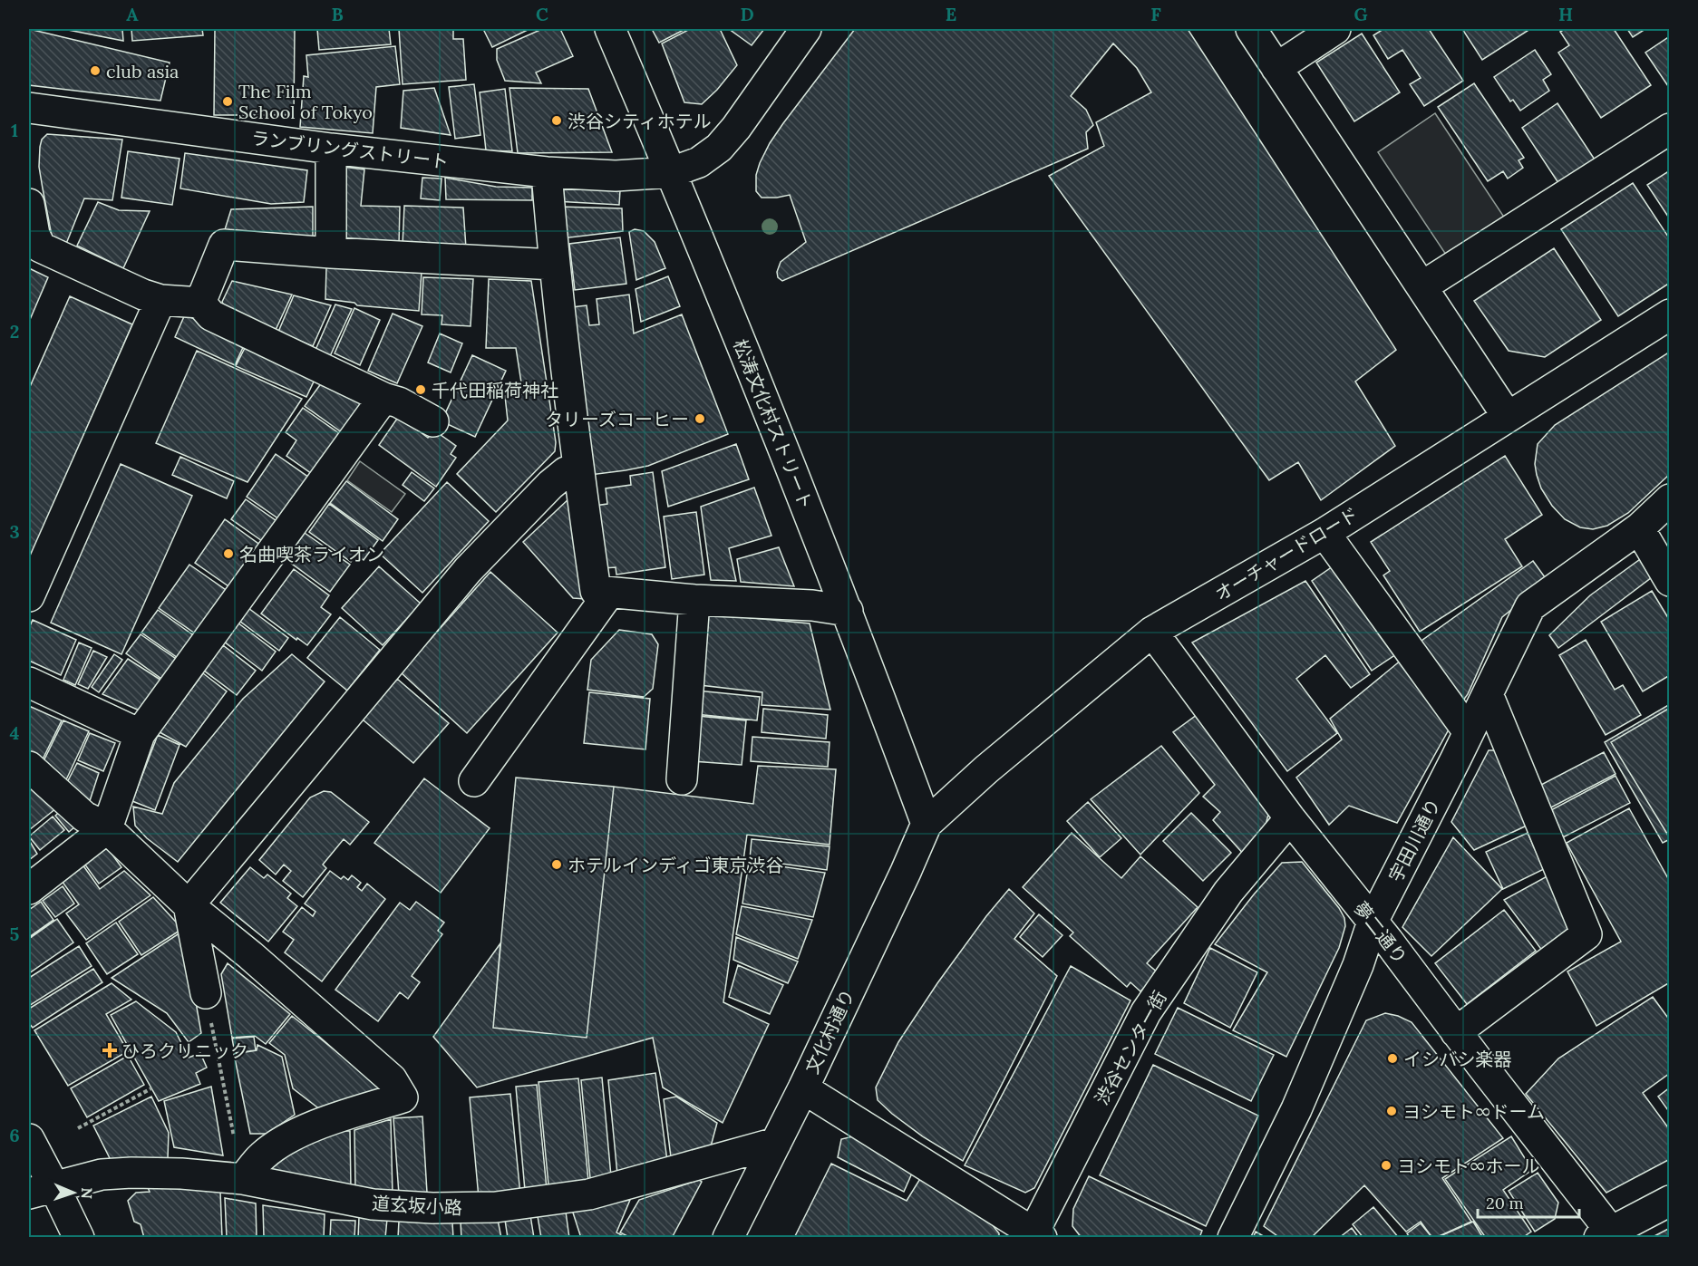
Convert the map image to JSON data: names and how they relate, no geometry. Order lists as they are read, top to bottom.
{
  "streets": {
    "street": [
      "ランブリングストリート",
      "松涛文化村ストリート",
      "オーチャードロード",
      "宇田川通り",
      "夢二通り",
      "文化村通り",
      "渋谷センター街",
      "道玄坂小路"
    ]
  },
  "crossings": [
    ["ランブリングストリート", "松涛文化村ストリート"],
    ["松涛文化村ストリート", "オーチャードロード"],
    ["松涛文化村ストリート", "文化村通り"],
    ["オーチャードロード", "夢二通り"],
    ["オーチャードロード", "文化村通り"],
    ["宇田川通り", "夢二通り"],
    ["夢二通り", "渋谷センター街"],
    ["文化村通り", "道玄坂小路"]
  ],
  "places": {
    "other": [
      "club asia",
      "The Film School of Tokyo",
      "渋谷シティホテル",
      "千代田稲荷神社",
      "タリーズコーヒー",
      "名曲喫茶ライオン",
      "ホテルインディゴ東京渋谷",
      "イシバシ楽器",
      "ヨシモト∞ドーム",
      "ヨシモト∞ホール"
    ],
    "health": ["ひろクリニック"]
  },
  "scale_bar": "20 m",
  "north": "right",
  "grid": {
    "columns": [
      "A",
      "B",
      "C",
      "D",
      "E",
      "F",
      "G",
      "H"
    ],
    "rows": [
      "1",
      "2",
      "3",
      "4",
      "5",
      "6"
    ]
  }
}
